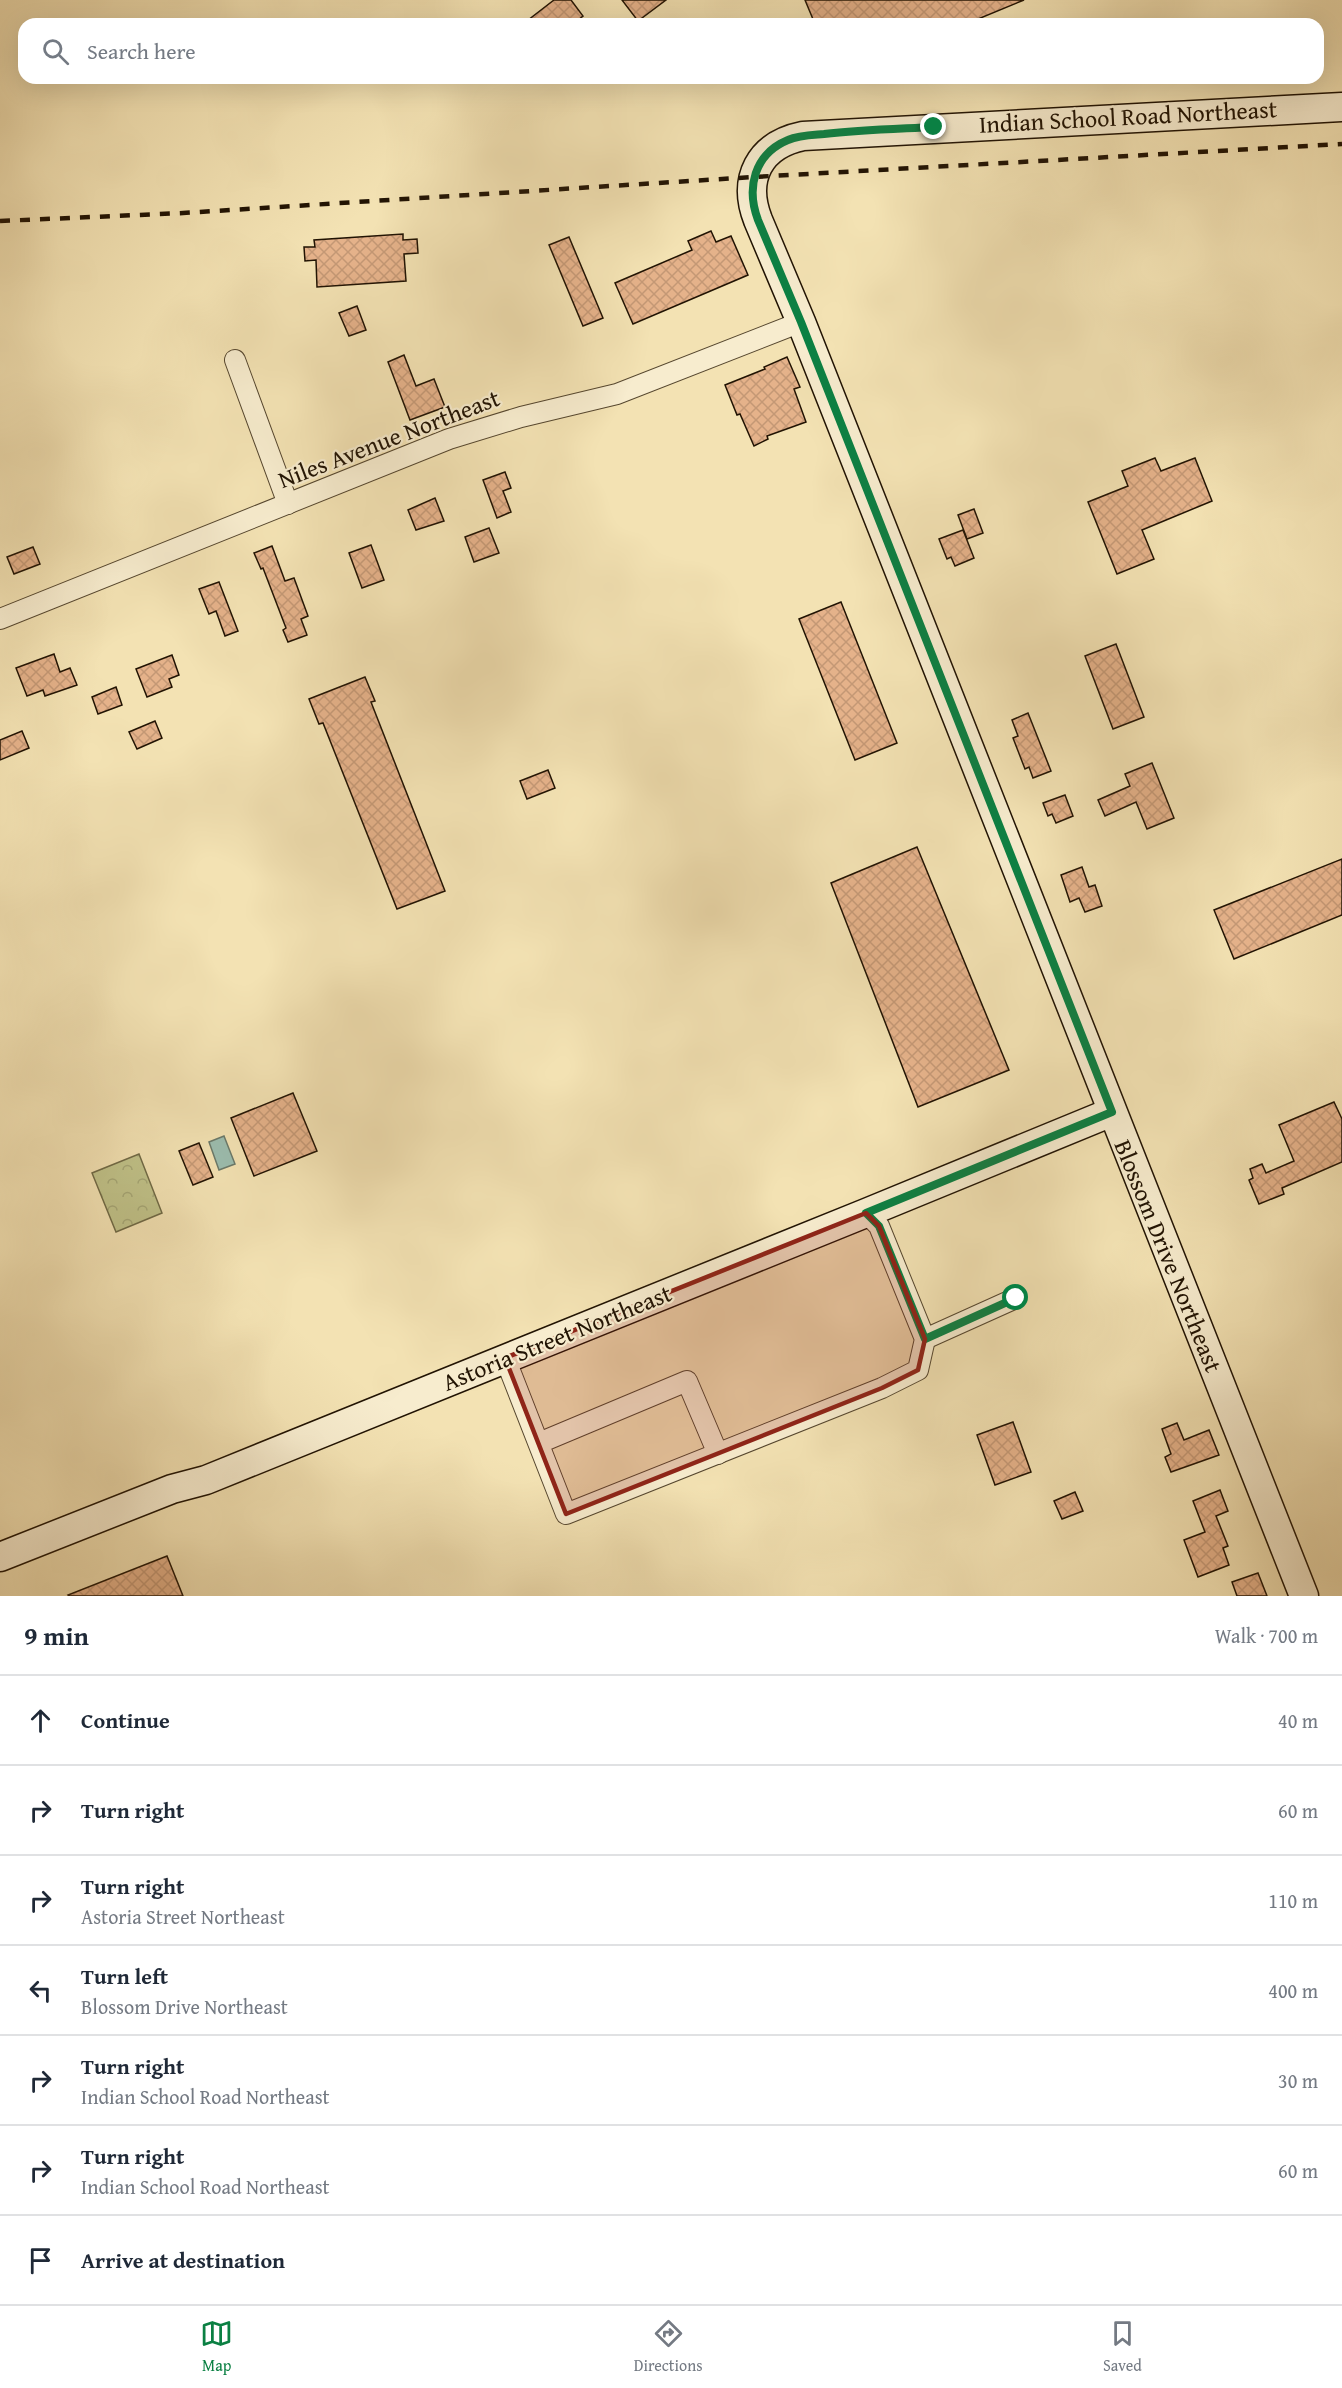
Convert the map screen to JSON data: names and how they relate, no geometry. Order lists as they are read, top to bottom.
{
  "streets": {
    "street": [
      "Indian School Road Northeast",
      "Niles Avenue Northeast",
      "Blossom Drive Northeast",
      "Astoria Street Northeast"
    ]
  },
  "crossings": [
    ["Indian School Road Northeast", "Blossom Drive Northeast"],
    ["Niles Avenue Northeast", "Blossom Drive Northeast"],
    ["Blossom Drive Northeast", "Astoria Street Northeast"]
  ],
  "page": {
    "search": "Search here",
    "heading": ["9 min", "Walk · 700 m"],
    "list": [
      ["Continue", "40 m"],
      ["Turn right", "60 m"],
      ["Turn right", "Astoria Street Northeast", "110 m"],
      ["Turn left", "Blossom Drive Northeast", "400 m"],
      ["Turn right", "Indian School Road Northeast", "30 m"],
      ["Turn right", "Indian School Road Northeast", "60 m"],
      "Arrive at destination"
    ],
    "nav": ["Map", "Directions", "Saved"]
  }
}
